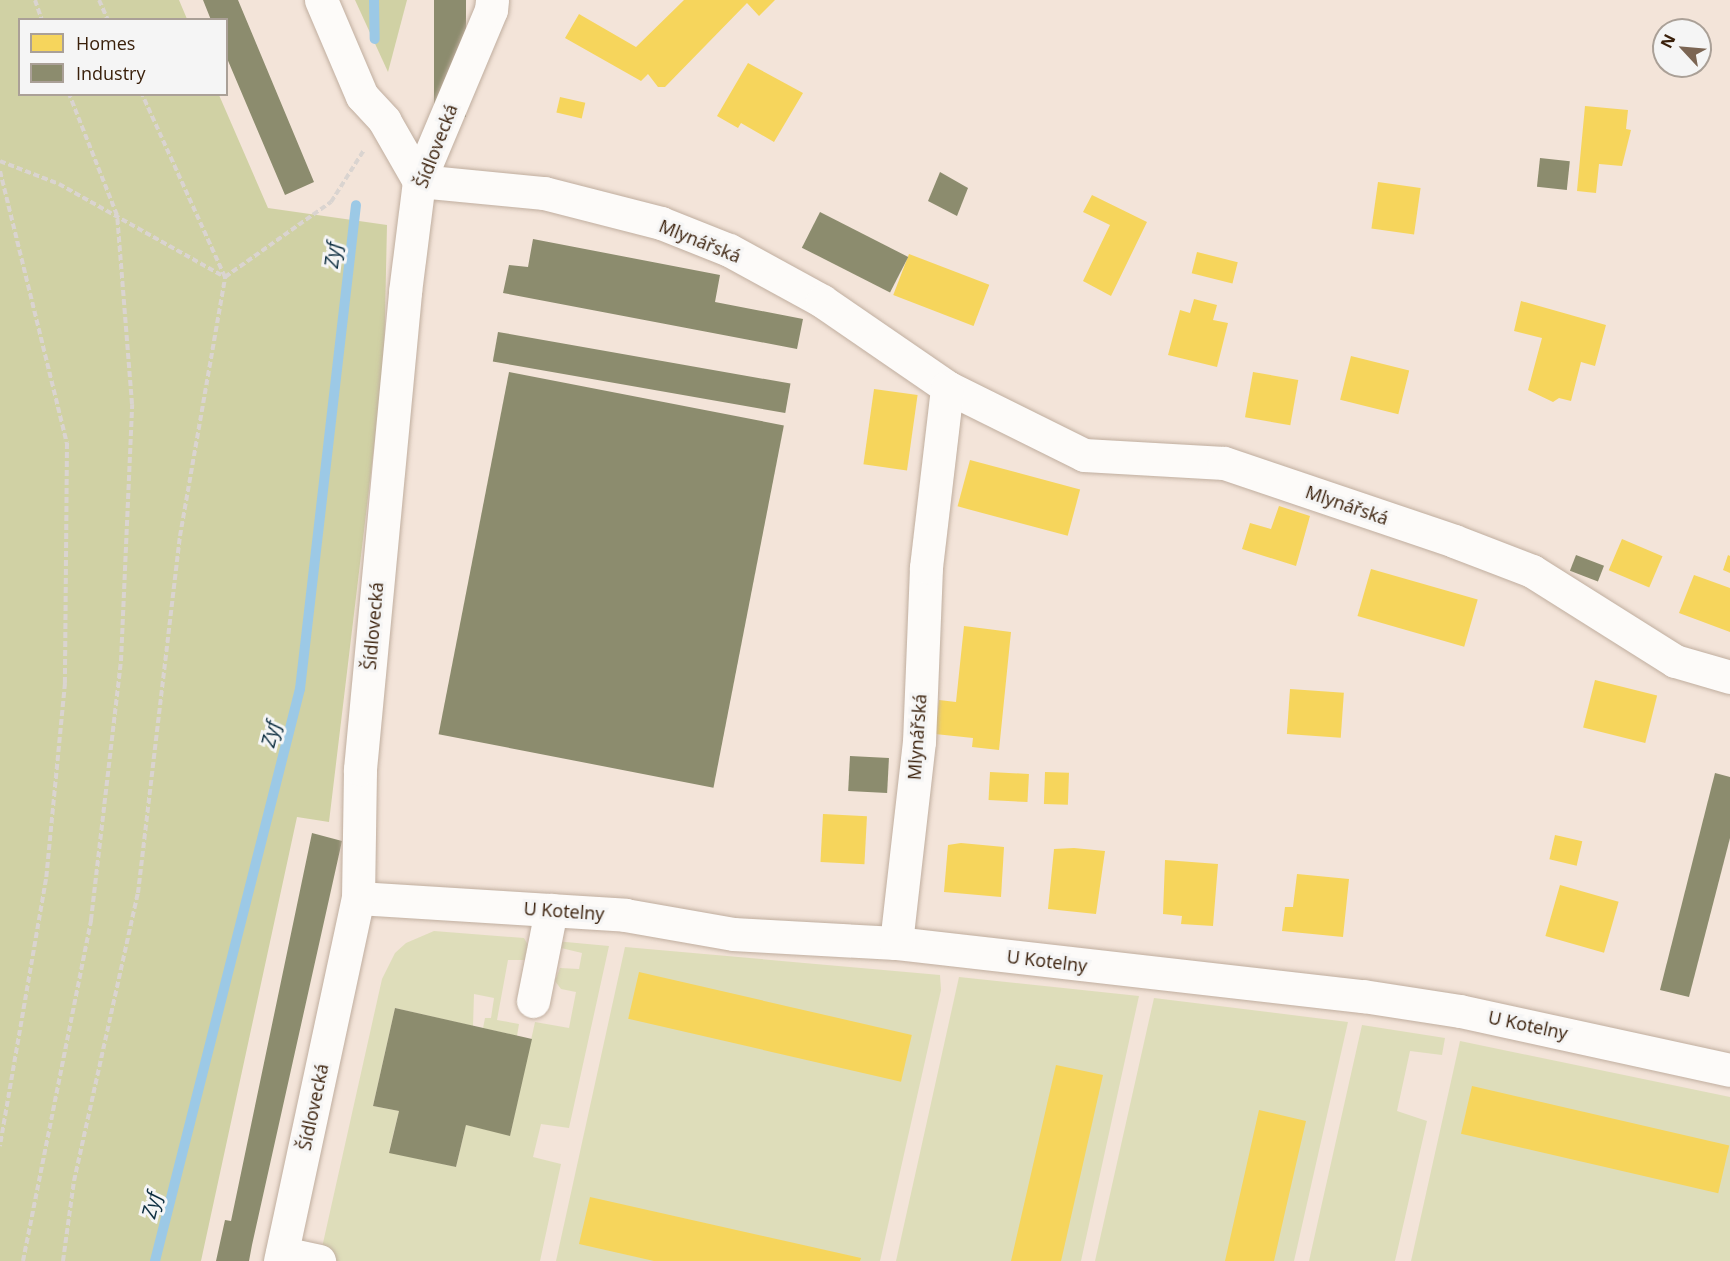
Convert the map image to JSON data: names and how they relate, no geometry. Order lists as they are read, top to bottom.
{
  "streets": {
    "street": ["Šídlovecká", "Mlynářská", "U Kotelny"]
  },
  "crossings": [
    ["Šídlovecká", "Mlynářská"],
    ["Šídlovecká", "U Kotelny"],
    ["Mlynářská", "U Kotelny"]
  ],
  "water": ["Zyf"],
  "legend": ["Homes", "Industry"],
  "north": "top left"
}
